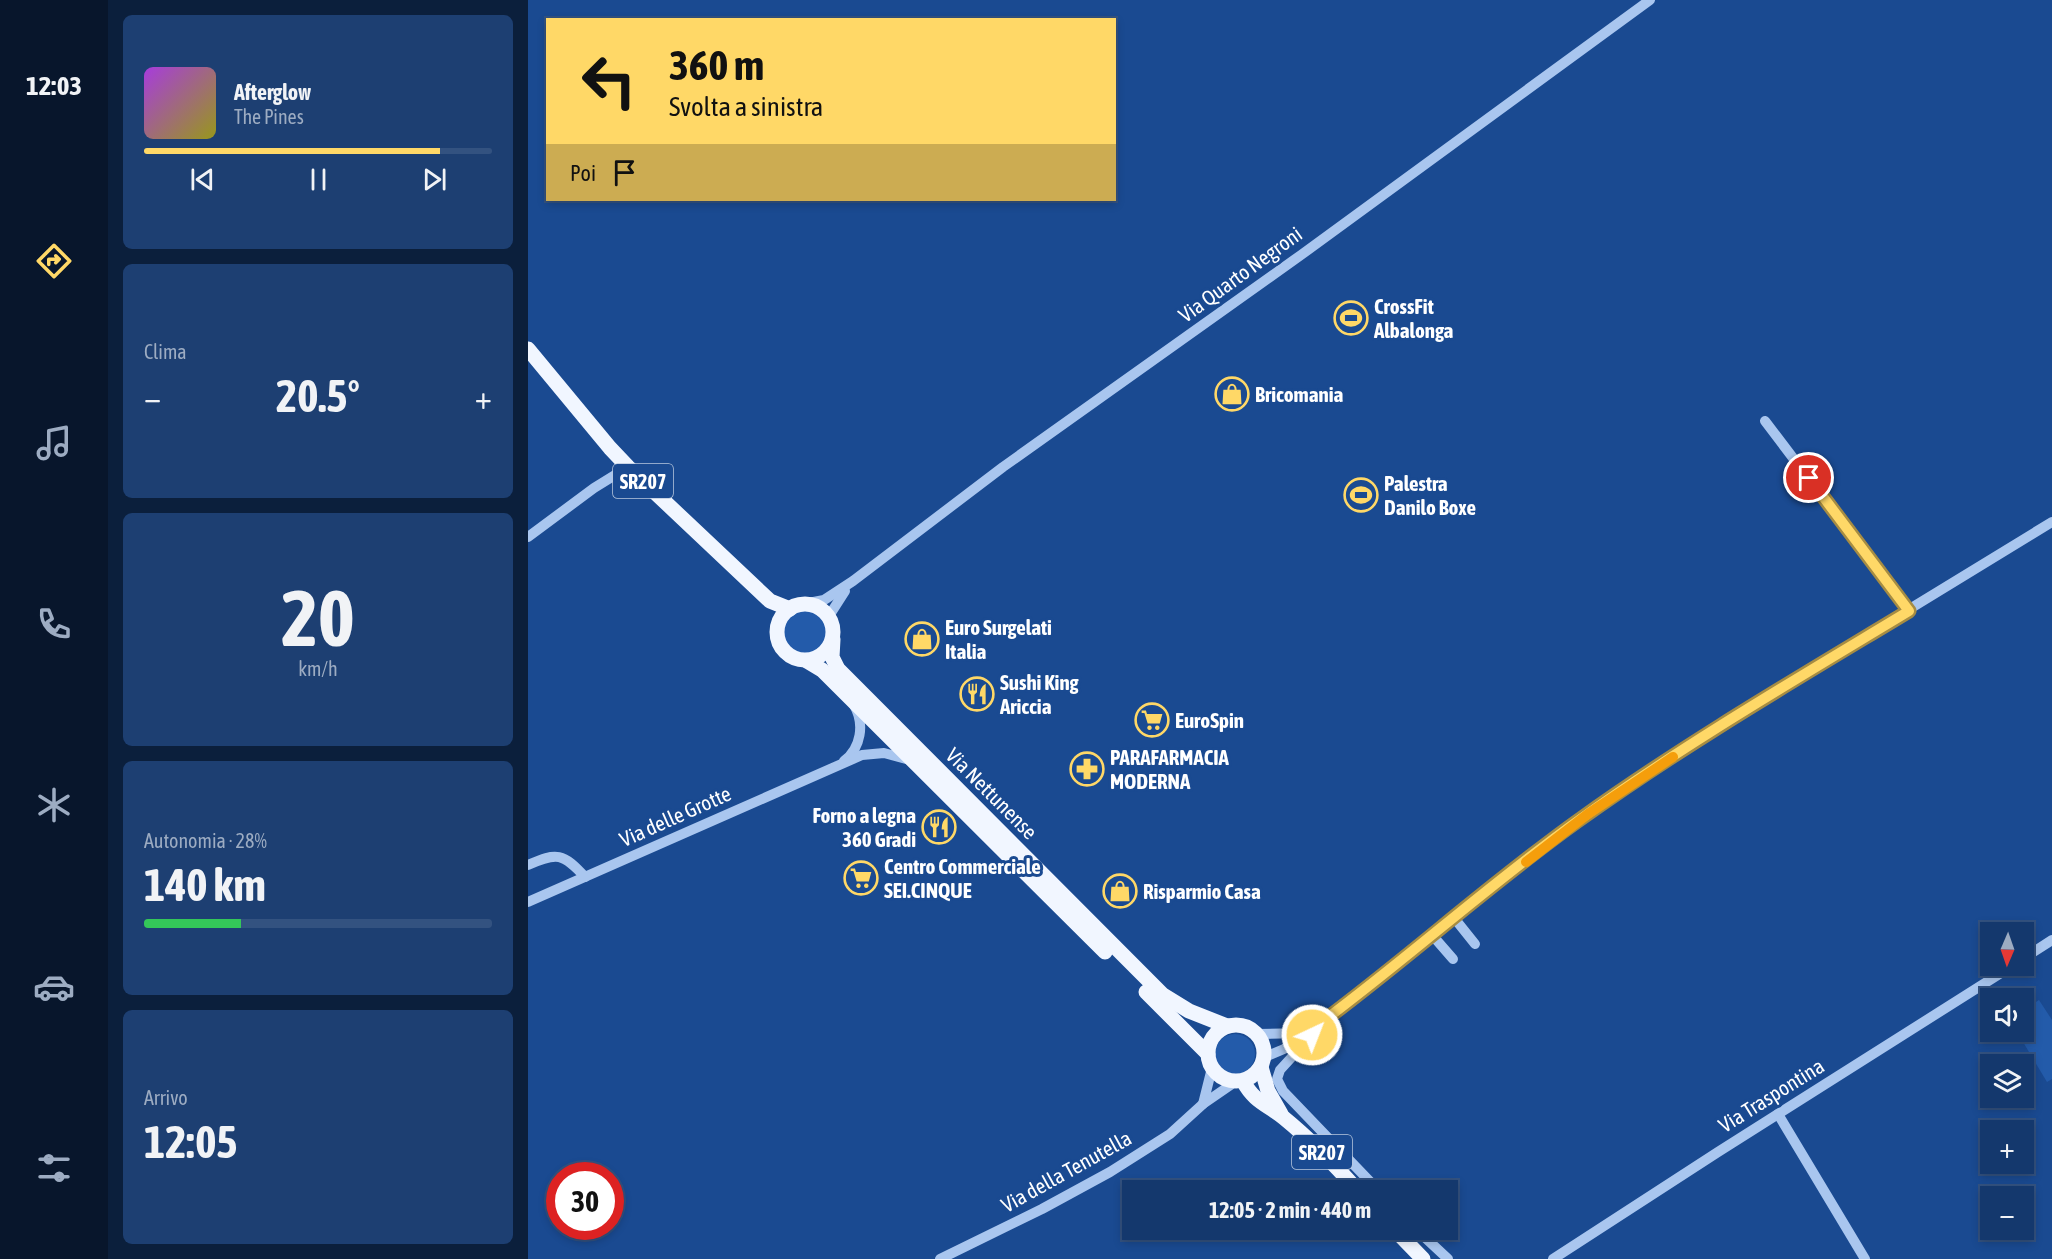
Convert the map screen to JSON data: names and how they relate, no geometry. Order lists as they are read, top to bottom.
{
  "streets": {
    "main road": ["SR207", "Via Nettunense"],
    "street": [
      "Via Quarto Negroni",
      "Via delle Grotte",
      "Via Traspontina",
      "Via della Tenutella"
    ]
  },
  "crossings": [
    ["Via Quarto Negroni", "SR207"],
    ["Via Quarto Negroni", "Via Nettunense"],
    ["SR207", "Via Nettunense"],
    ["Via Nettunense", "Via delle Grotte"],
    ["Via Nettunense", "Via della Tenutella"]
  ],
  "places": {
    "sports": ["CrossFit Albalonga", "Palestra Danilo Boxe"],
    "shop": ["Bricomania", "Euro Surgelati Italia", "Risparmio Casa"],
    "restaurant": ["Sushi King Ariccia", "Forno a legna 360 Gradi"],
    "supermarket": ["EuroSpin", "Centro Commerciale SEI.CINQUE"],
    "pharmacy": ["PARAFARMACIA MODERNA"]
  },
  "north": "bottom",
  "page": {
    "tabs": "12:03",
    "turn": ["360 m", "Svolta a sinistra"],
    "song": ["Afterglow", "The Pines"],
    "then": "Poi",
    "tile": [
      "Clima",
      ["20", "km/h"],
      ["Autonomia · 28%", "140 km"],
      ["Arrivo", "12:05"]
    ],
    "heat": ["−", "20.5°", "+"],
    "map_buttons": ["+", "−"],
    "limit": "30",
    "trip": "12:05 · 2 min · 440 m"
  }
}
